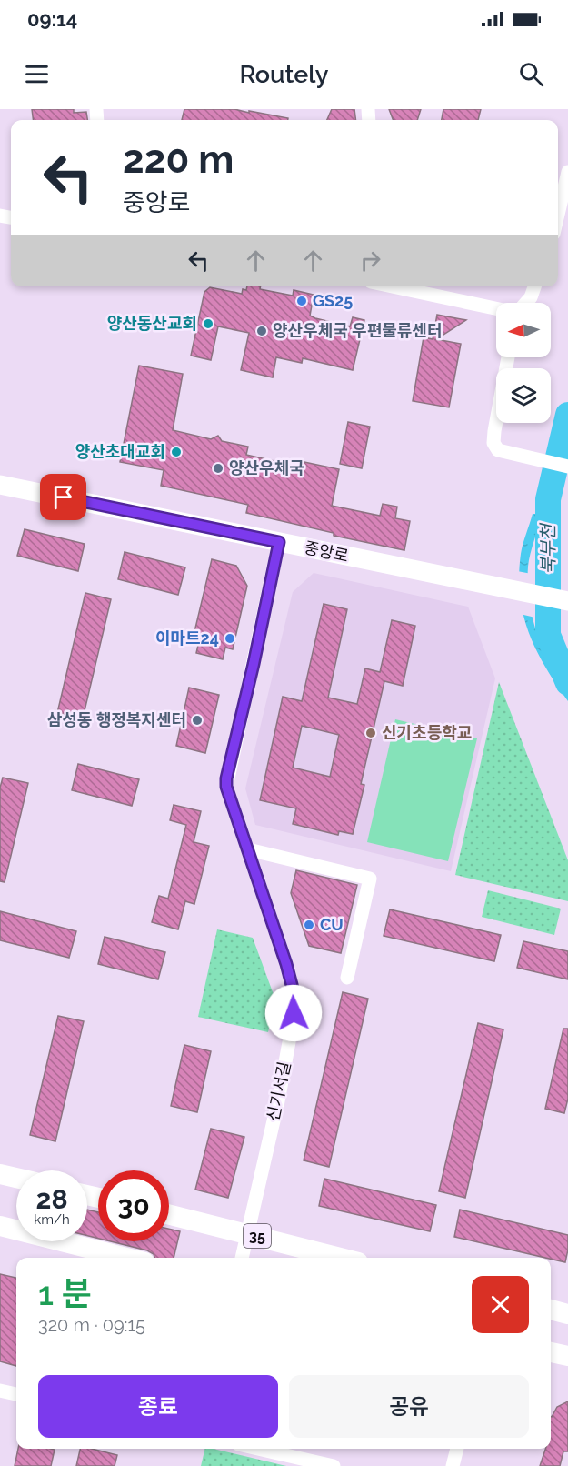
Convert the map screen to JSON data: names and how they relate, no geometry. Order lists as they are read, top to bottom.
{
  "streets": {
    "main road": ["35"],
    "street": ["중앙로", "신기서길"]
  },
  "crossings": [
    ["중앙로", "신기서길"],
    ["신기서길", "35"]
  ],
  "water": ["북부천"],
  "places": [
    "GS25",
    "양산동산교회",
    "양산우체국 우편물류센터",
    "양산초대교회",
    "양산우체국",
    "이마트24",
    "삼성동 행정복지센터",
    "신기초등학교",
    "CU"
  ],
  "north": "left",
  "page": {
    "status": "09:14",
    "header": "Routely",
    "turn": ["220 m", "중앙로"],
    "speed": "28 km/h",
    "limit": "30",
    "heading": ["1 분", "320 m · 09:15"],
    "buttons": ["종료", "공유"]
  }
}
